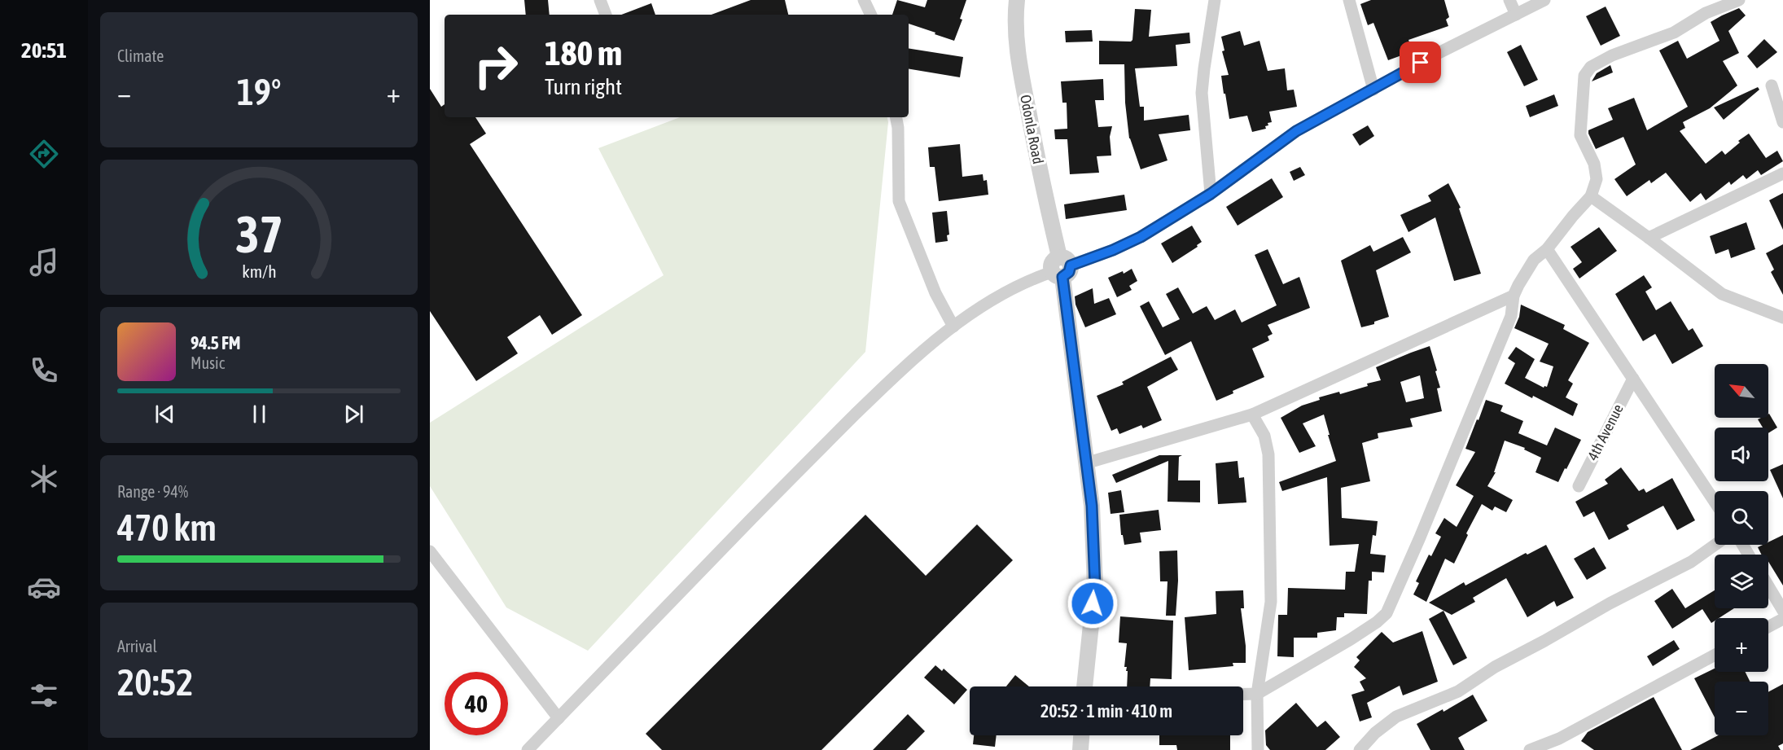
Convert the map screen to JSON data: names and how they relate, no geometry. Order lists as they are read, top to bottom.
{
  "streets": {
    "street": ["Odonla Road", "4th Avenue"]
  },
  "north": "top left",
  "page": {
    "tabs": "20:51",
    "tile": [
      "Climate",
      ["Range · 94%", "470 km"],
      ["Arrival", "20:52"]
    ],
    "turn": ["180 m", "Turn right"],
    "heat": ["−", "19°", "+"],
    "song": ["94.5 FM", "Music"],
    "map_buttons": ["+", "−"],
    "limit": "40",
    "trip": "20:52 · 1 min · 410 m",
    "gauge": ["37", "km/h"]
  }
}
